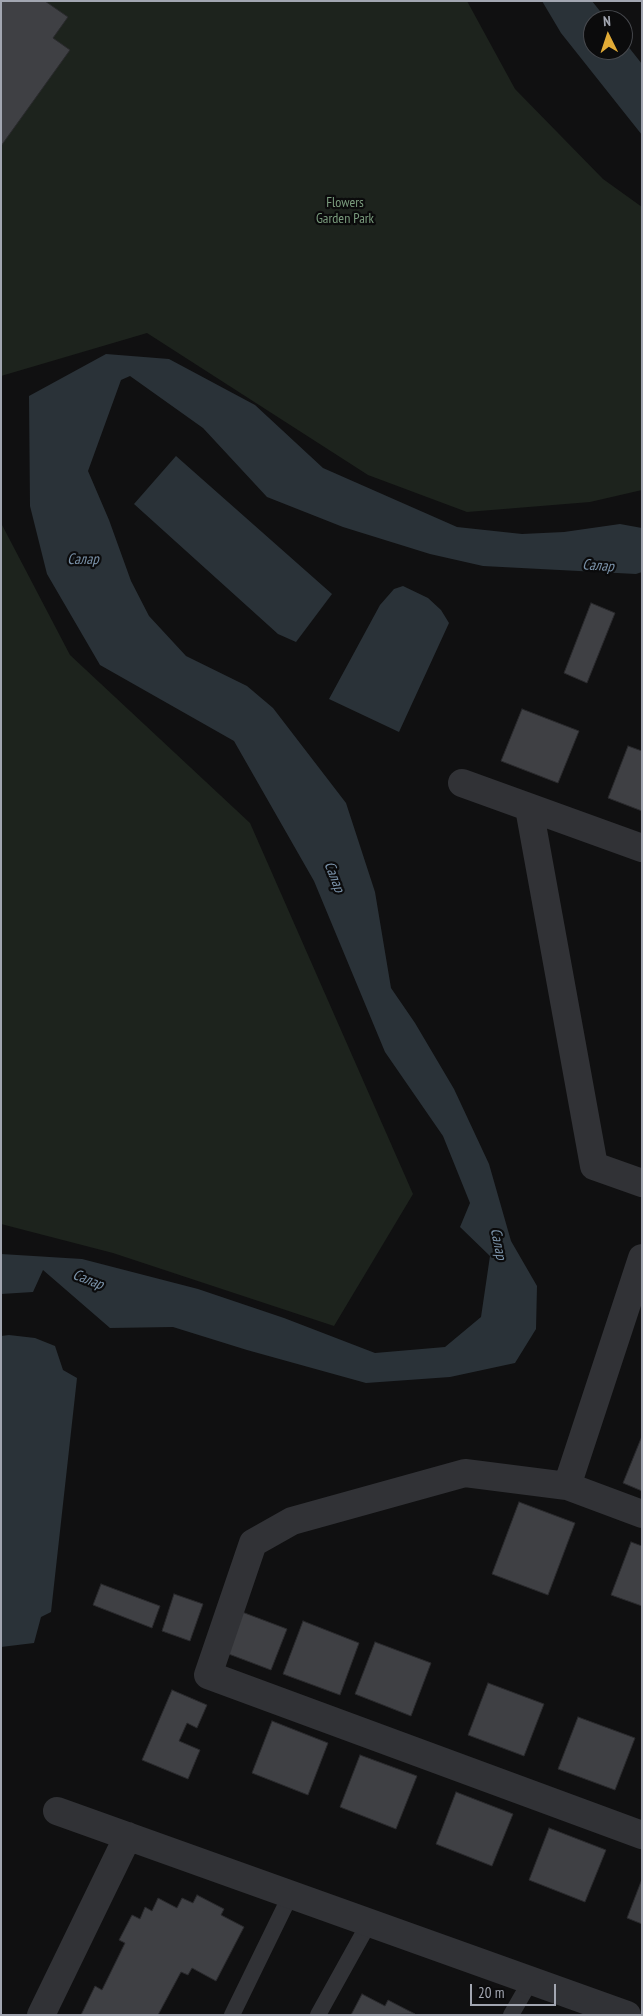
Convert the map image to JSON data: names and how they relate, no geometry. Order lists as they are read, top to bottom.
{
  "water": ["Салар"],
  "parks": ["Flowers Garden Park"],
  "scale_bar": "20 m",
  "north": "top"
}
